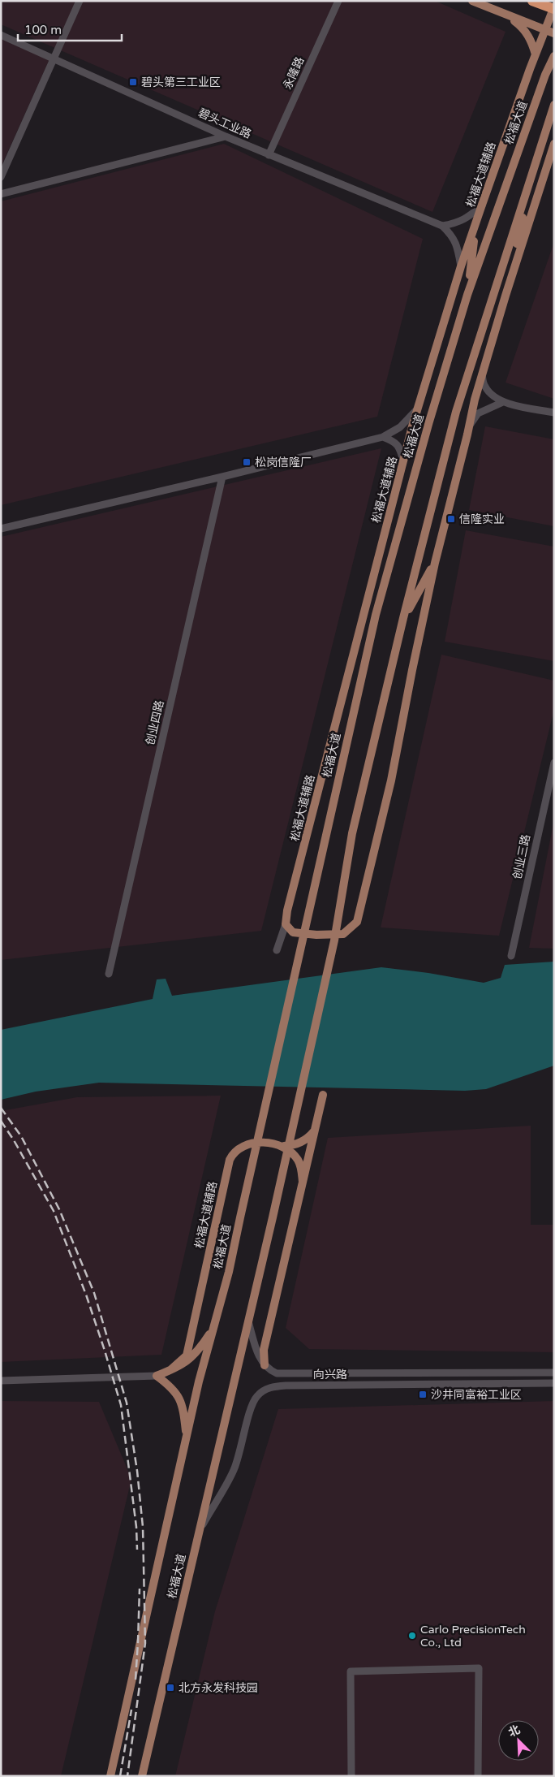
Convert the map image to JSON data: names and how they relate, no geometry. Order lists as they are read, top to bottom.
{
  "streets": {
    "main road": ["松福大道", "松福大道辅路"],
    "street": [
      "永隆路",
      "碧头工业路",
      "创业四路",
      "创业三路",
      "向兴路"
    ]
  },
  "crossings": [
    ["永隆路", "碧头工业路"],
    ["松福大道", "松福大道辅路"],
    ["松福大道", "向兴路"],
    ["松福大道辅路", "向兴路"]
  ],
  "places": {
    "transit": [
      "碧头第三工业区",
      "松岗信隆厂",
      "信隆实业",
      "沙井同富裕工业区",
      "北方永发科技园"
    ],
    "other": ["Carlo PrecisionTech Co., Ltd"]
  },
  "scale_bar": "100 m",
  "north": "top left"
}
